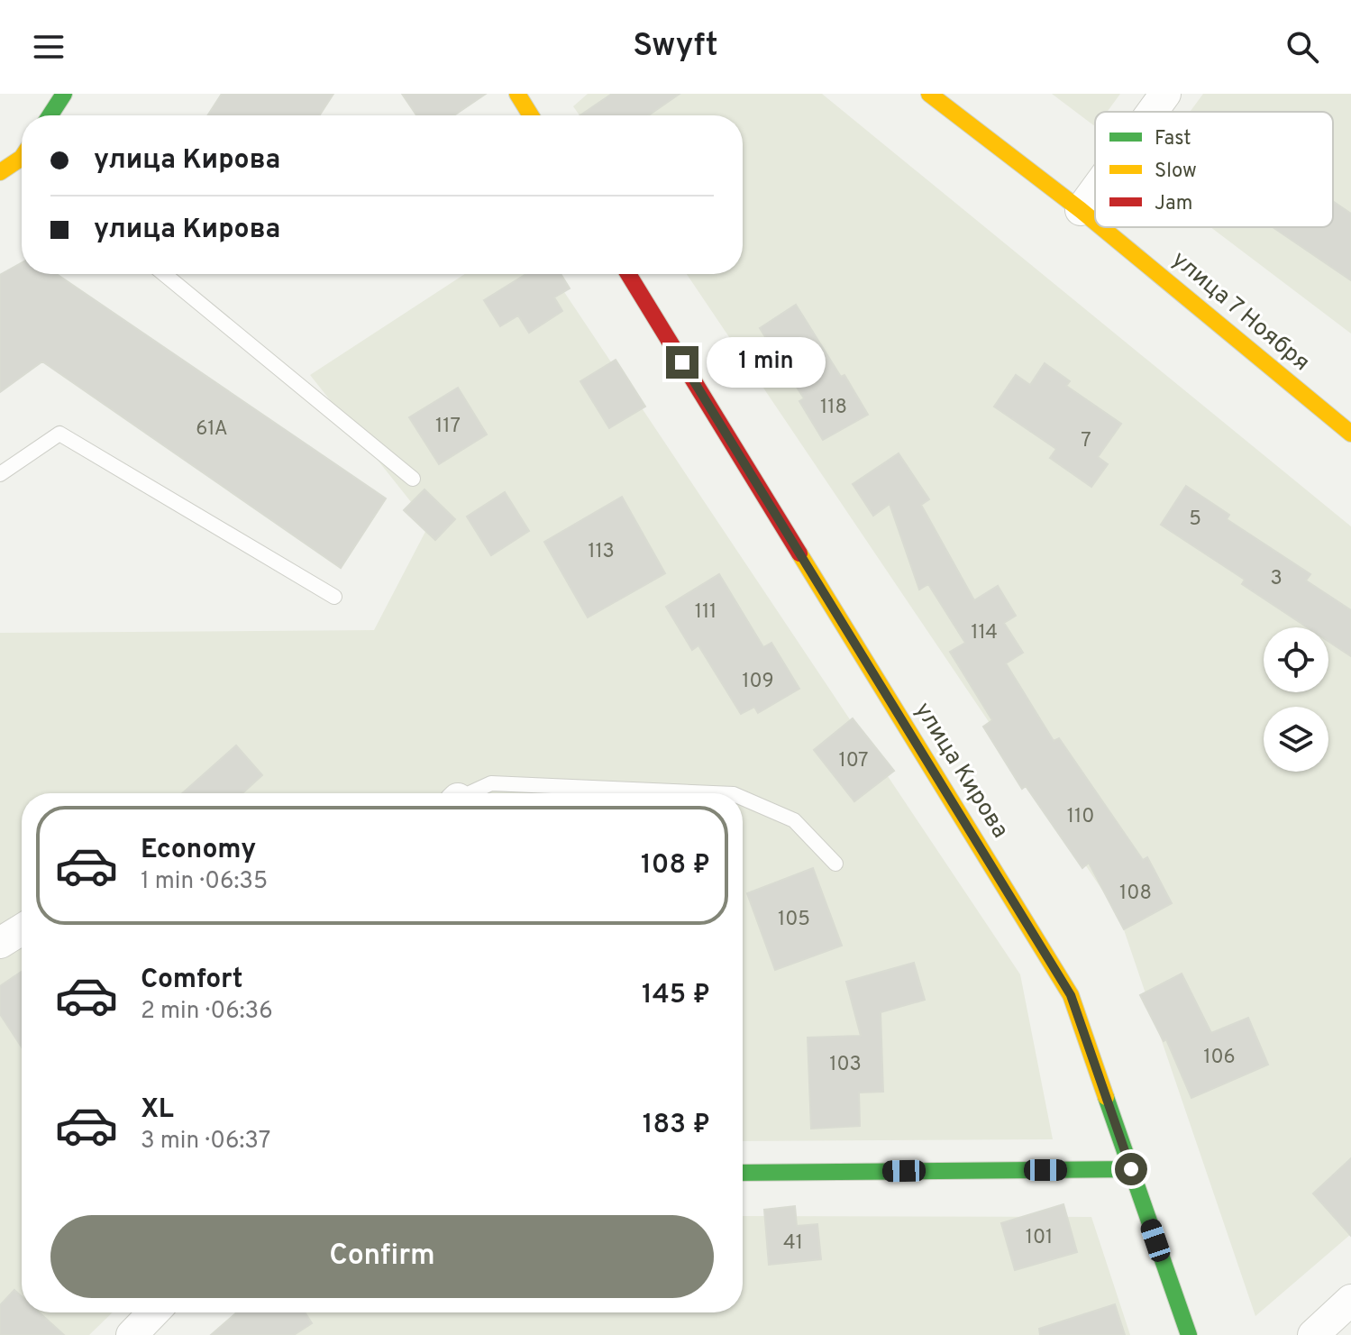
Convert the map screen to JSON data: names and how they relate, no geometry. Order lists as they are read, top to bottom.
{
  "streets": {
    "street": ["улица 7 Ноября", "улица Кирова"]
  },
  "house_numbers": [
    "118",
    "117",
    "61А",
    "7",
    "5",
    "113",
    "3",
    "111",
    "114",
    "109",
    "107",
    "110",
    "108",
    "105",
    "106",
    "103",
    "101",
    "41"
  ],
  "legend": ["Fast", "Slow", "Jam"],
  "page": {
    "header": "Swyft",
    "banner": ["улица Кирова", "улица Кирова"],
    "bubble": "1 min",
    "list": [
      {
        "name": "Economy",
        "note": "1 min · 06:35",
        "value": "108 ₽"
      },
      {
        "name": "Comfort",
        "note": "2 min · 06:36",
        "value": "145 ₽"
      },
      {
        "name": "XL",
        "note": "3 min · 06:37",
        "value": "183 ₽"
      }
    ],
    "buttons": "Confirm"
  }
}
